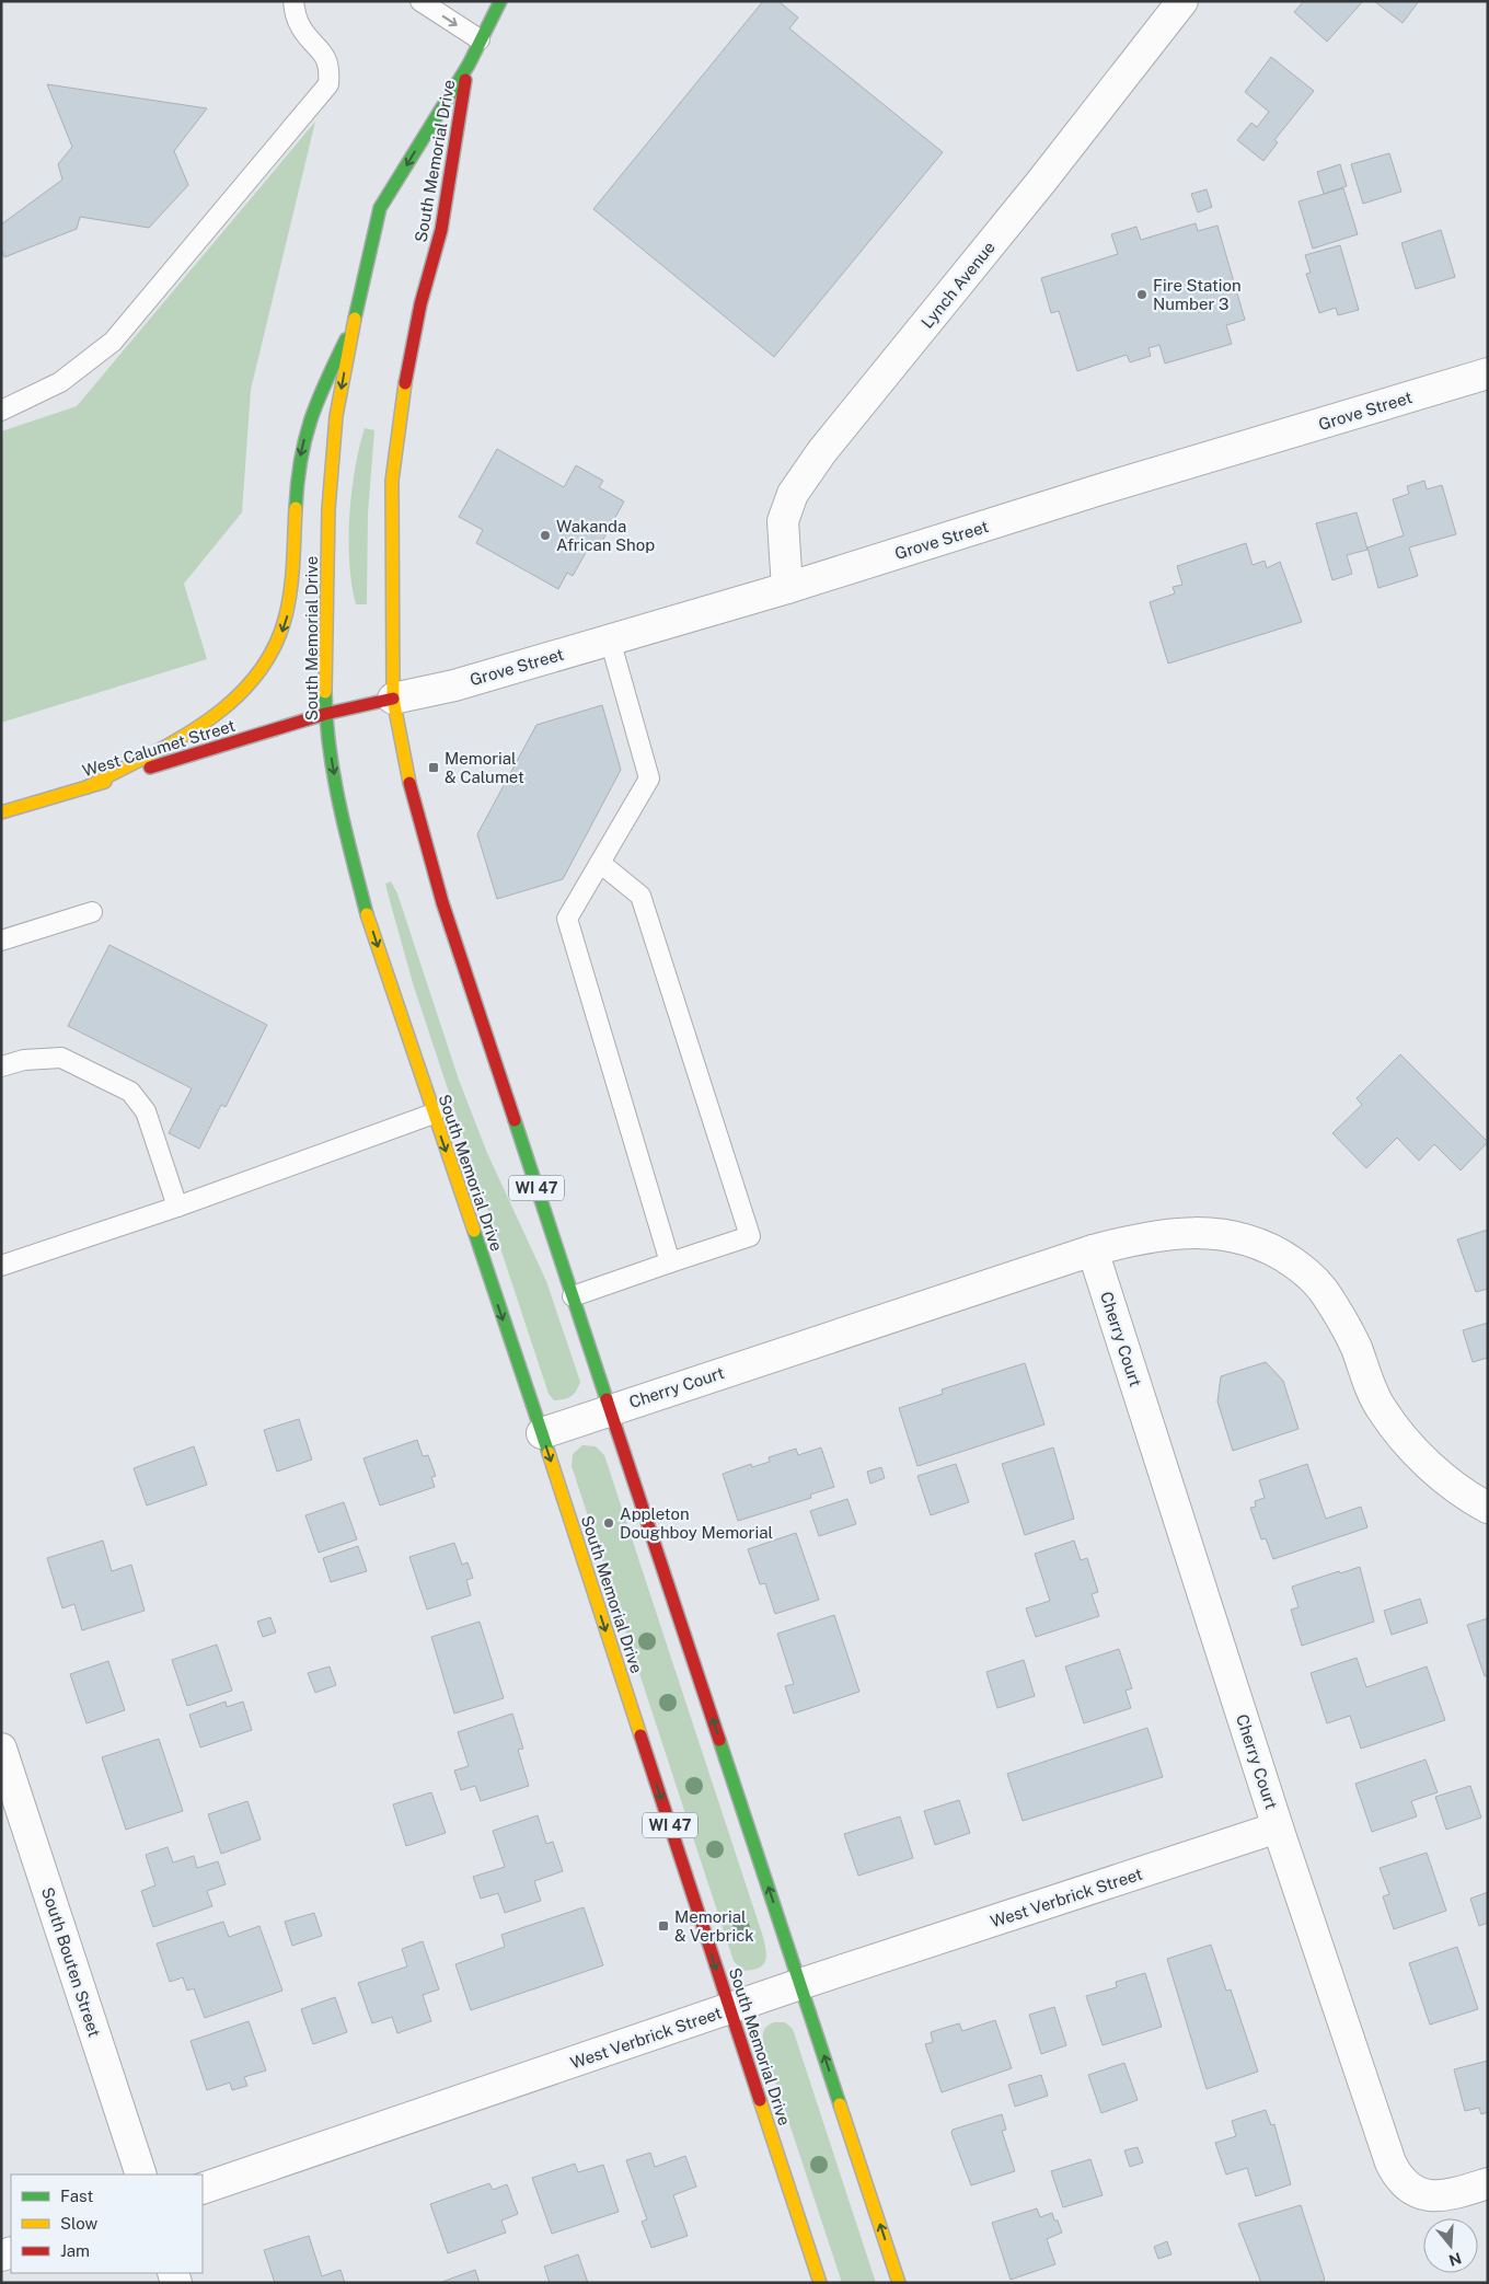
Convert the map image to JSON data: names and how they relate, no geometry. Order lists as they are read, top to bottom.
{
  "streets": {
    "main road": ["South Memorial Drive", "West Calumet Street", "WI 47"],
    "street": [
      "Lynch Avenue",
      "Grove Street",
      "Cherry Court",
      "West Verbrick Street",
      "South Bouten Street"
    ]
  },
  "crossings": [
    ["South Memorial Drive", "Grove Street"],
    ["South Memorial Drive", "West Calumet Street"],
    ["South Memorial Drive", "Cherry Court"],
    ["South Memorial Drive", "West Verbrick Street"],
    ["Lynch Avenue", "Grove Street"],
    ["Grove Street", "West Calumet Street"],
    ["Cherry Court", "West Verbrick Street"]
  ],
  "places": {
    "other": ["Fire Station Number 3", "Wakanda African Shop", "Appleton Doughboy Memorial"],
    "transit": ["Memorial & Calumet", "Memorial & Verbrick"]
  },
  "legend": ["Fast", "Slow", "Jam"],
  "north": "bottom"
}
